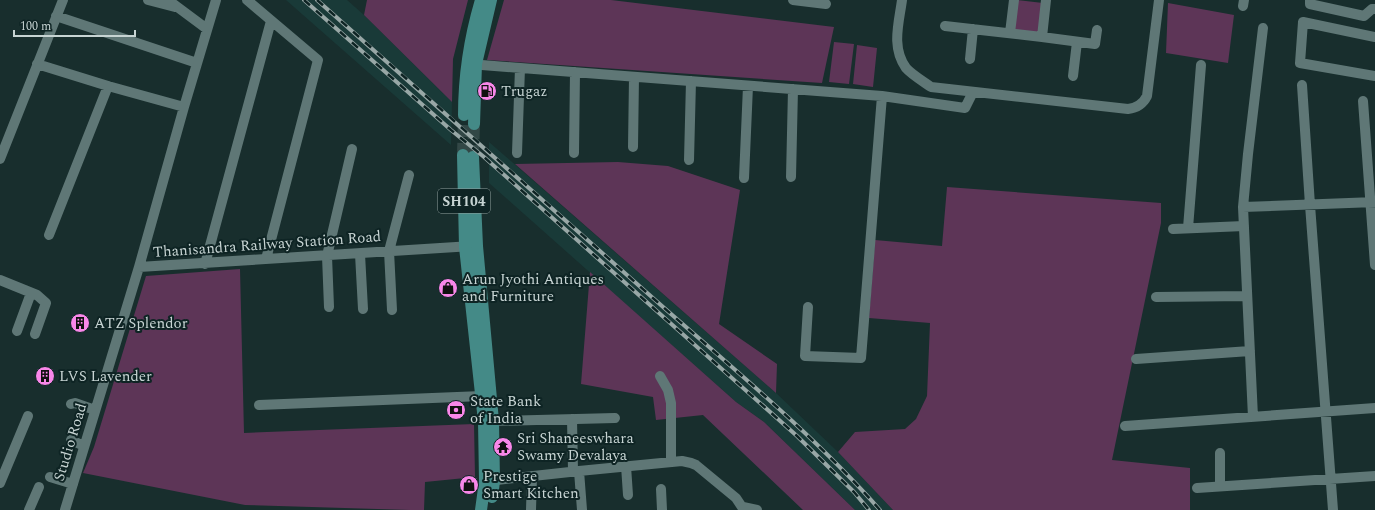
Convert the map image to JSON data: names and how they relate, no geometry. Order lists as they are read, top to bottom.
{
  "streets": {
    "main road": ["SH104"],
    "street": ["Thanisandra Railway Station Road", "Studio Road"]
  },
  "crossings": [
    ["SH104", "Thanisandra Railway Station Road"],
    ["Thanisandra Railway Station Road", "Studio Road"]
  ],
  "places": {
    "fuel station": ["Trugaz"],
    "shop": ["Arun Jyothi Antiques and Furniture", "Prestige Smart Kitchen"],
    "building": ["ATZ Splendor", "LVS Lavender"],
    "bank": ["State Bank of India"],
    "temple": ["Sri Shaneeswhara Swamy Devalaya"]
  },
  "scale_bar": "100 m"
}
